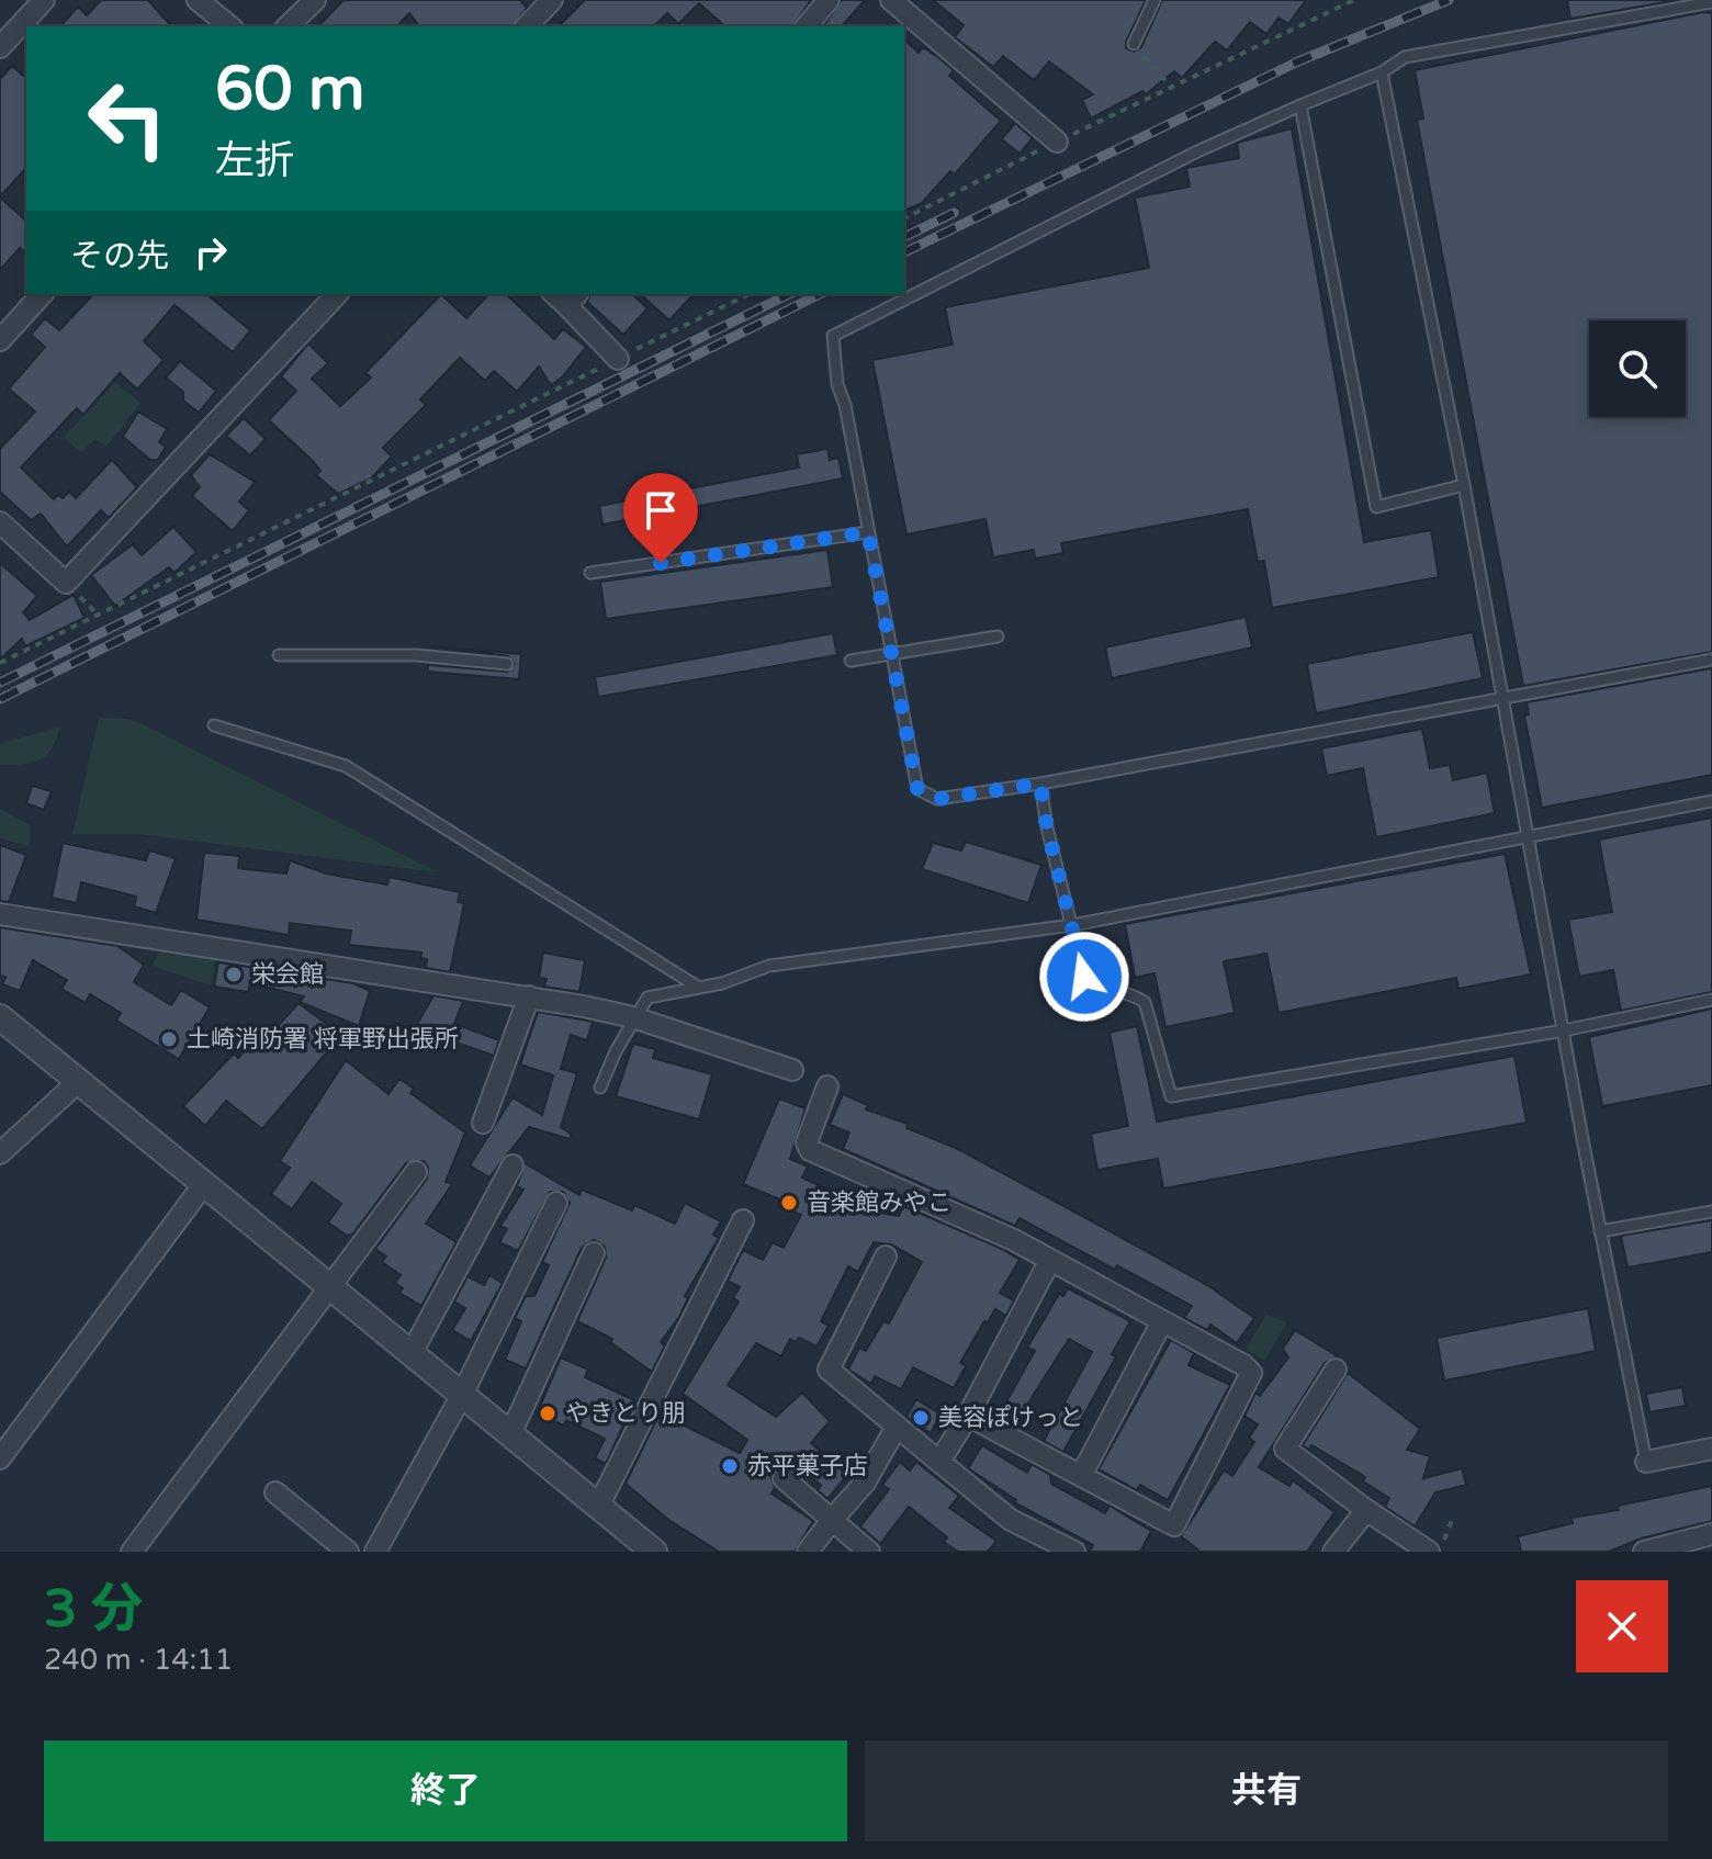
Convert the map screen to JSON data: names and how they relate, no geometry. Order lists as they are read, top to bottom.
{
  "places": [
    "栄会館",
    "土崎消防署 将軍野出張所",
    "音楽館みやこ",
    "やきとり朋",
    "美容ぽけっと",
    "赤平菓子店"
  ],
  "page": {
    "turn": ["60 m", "左折"],
    "then": "その先",
    "heading": ["3 分", "240 m · 14:11"],
    "buttons": ["終了", "共有"]
  }
}
